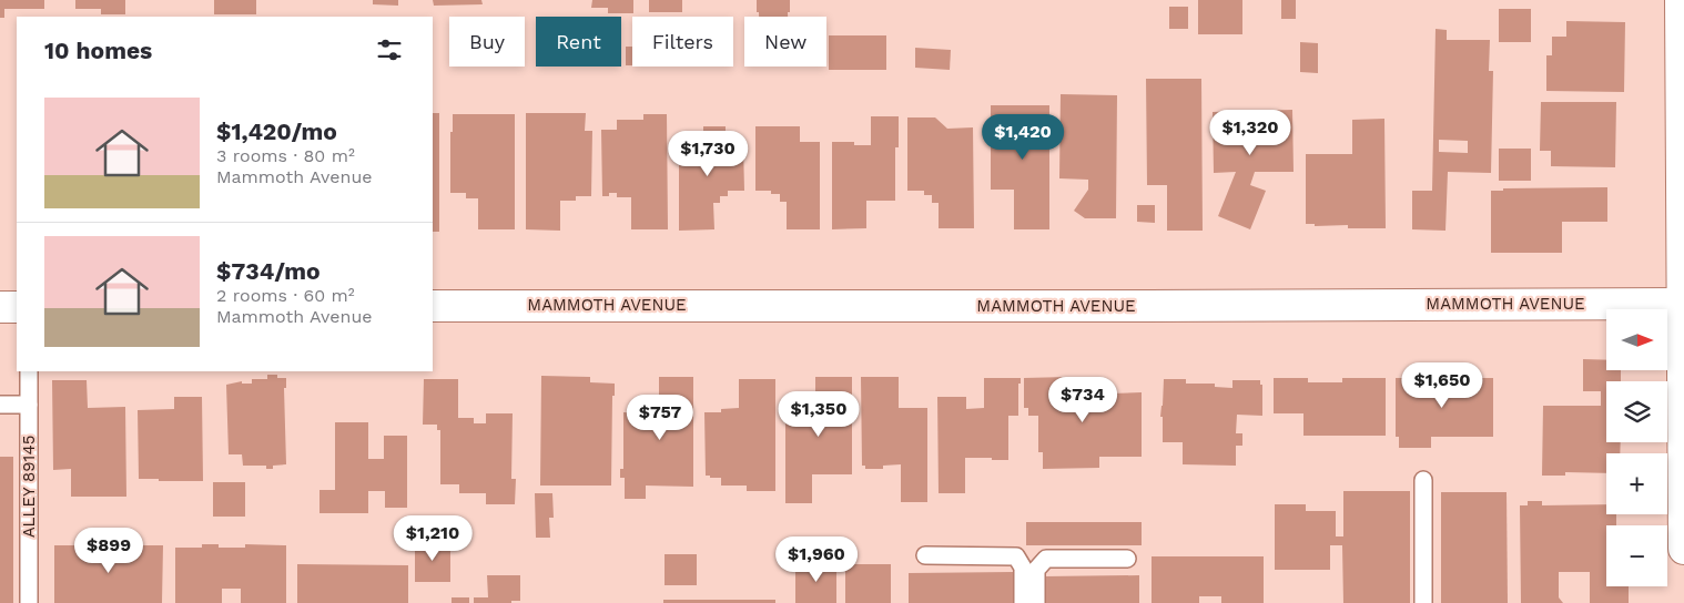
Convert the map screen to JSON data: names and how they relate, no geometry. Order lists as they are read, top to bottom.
{
  "streets": {
    "street": ["MAMMOTH AVENUE"],
    "lane": ["ALLEY 89145"]
  },
  "north": "right",
  "page": {
    "chip": [
      "Buy",
      "Rent",
      "Filters",
      "New"
    ],
    "heading": "10 homes",
    "list": [
      {
        "name": "$1,420/mo",
        "note": "3 rooms · 80 m² · Mammoth Avenue"
      },
      {
        "name": "$734/mo",
        "note": "2 rooms · 60 m² · Mammoth Avenue"
      }
    ],
    "price": [
      "$1,320",
      "$1,420",
      "$1,730",
      "$1,650",
      "$734",
      "$1,350",
      "$757",
      "$1,210",
      "$899",
      "$1,960"
    ],
    "map_buttons": ["+", "−"]
  }
}
